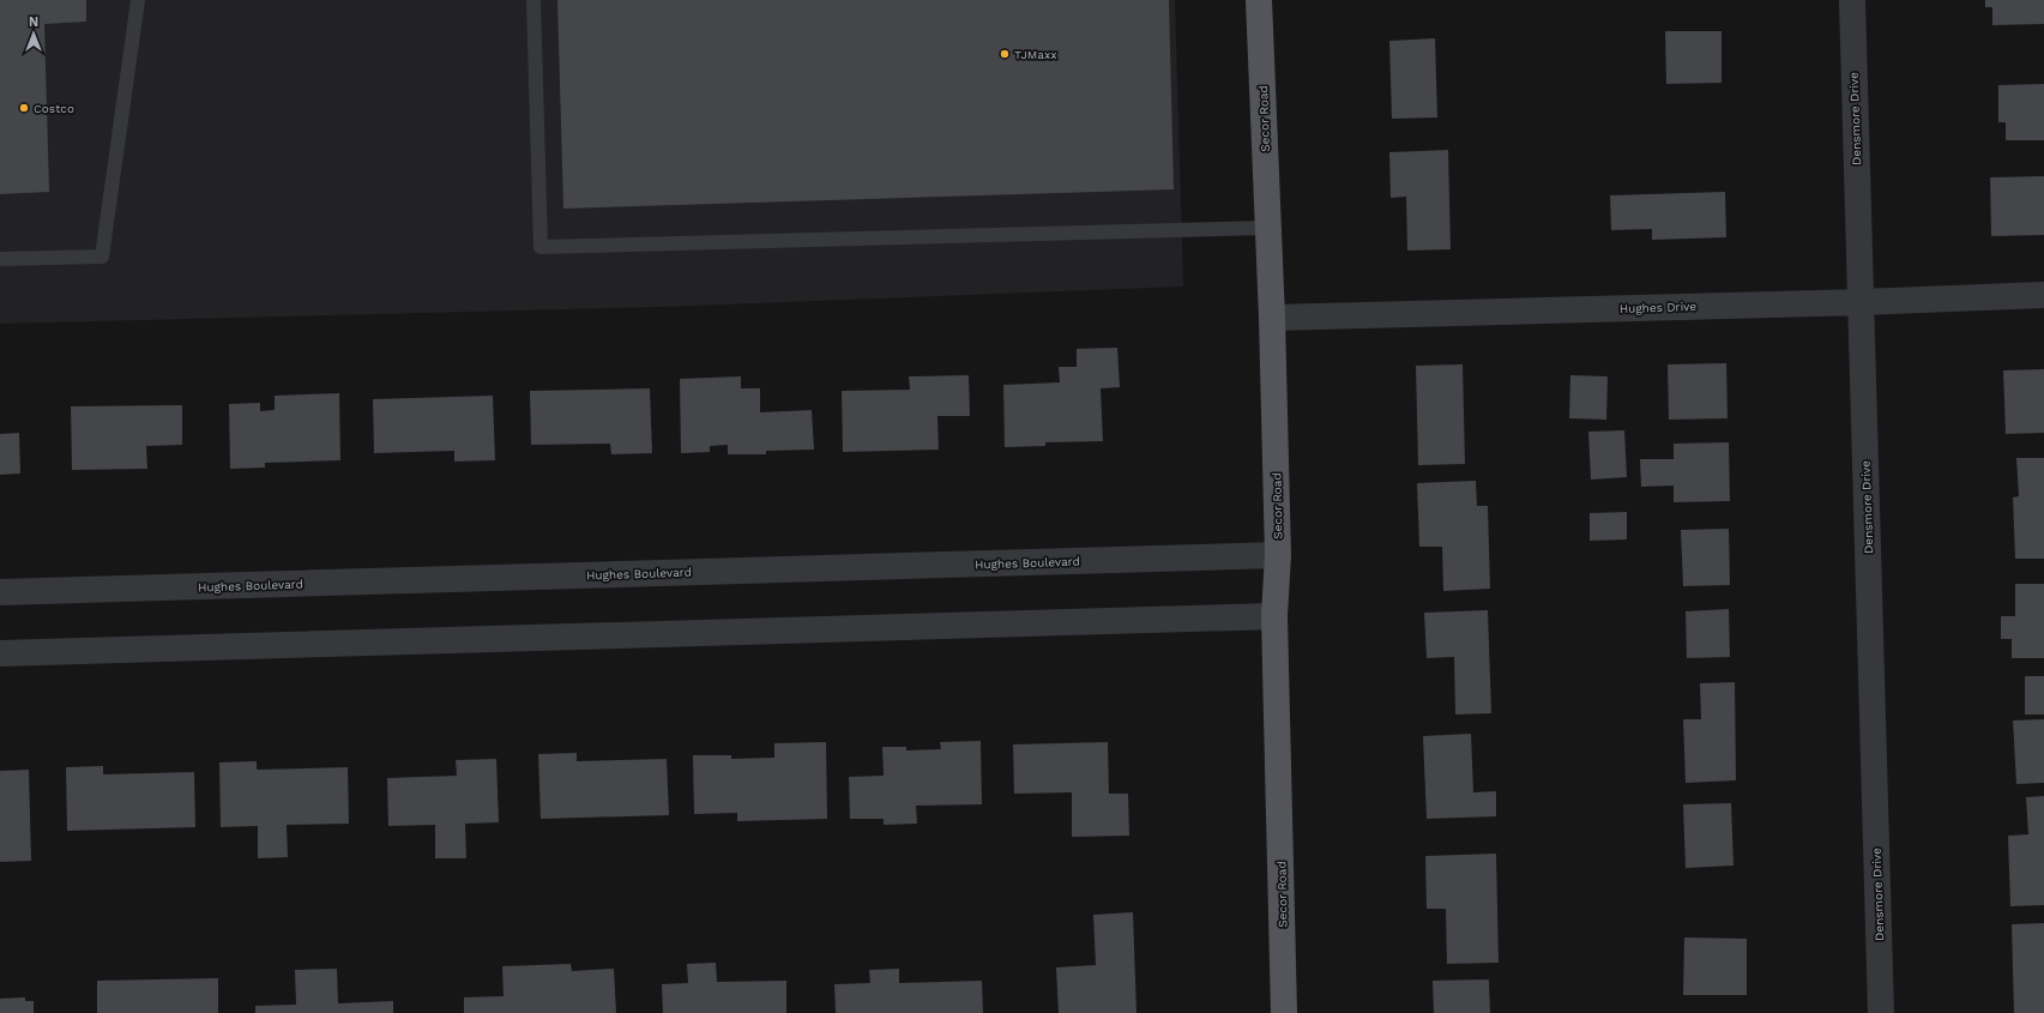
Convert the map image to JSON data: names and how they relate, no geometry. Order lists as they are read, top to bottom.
{
  "streets": {
    "main road": ["Secor Road"],
    "street": ["Densmore Drive", "Hughes Drive", "Hughes Boulevard"]
  },
  "crossings": [
    ["Secor Road", "Hughes Drive"],
    ["Secor Road", "Hughes Boulevard"],
    ["Densmore Drive", "Hughes Drive"]
  ],
  "places": ["TJMaxx", "Costco"],
  "north": "top"
}
